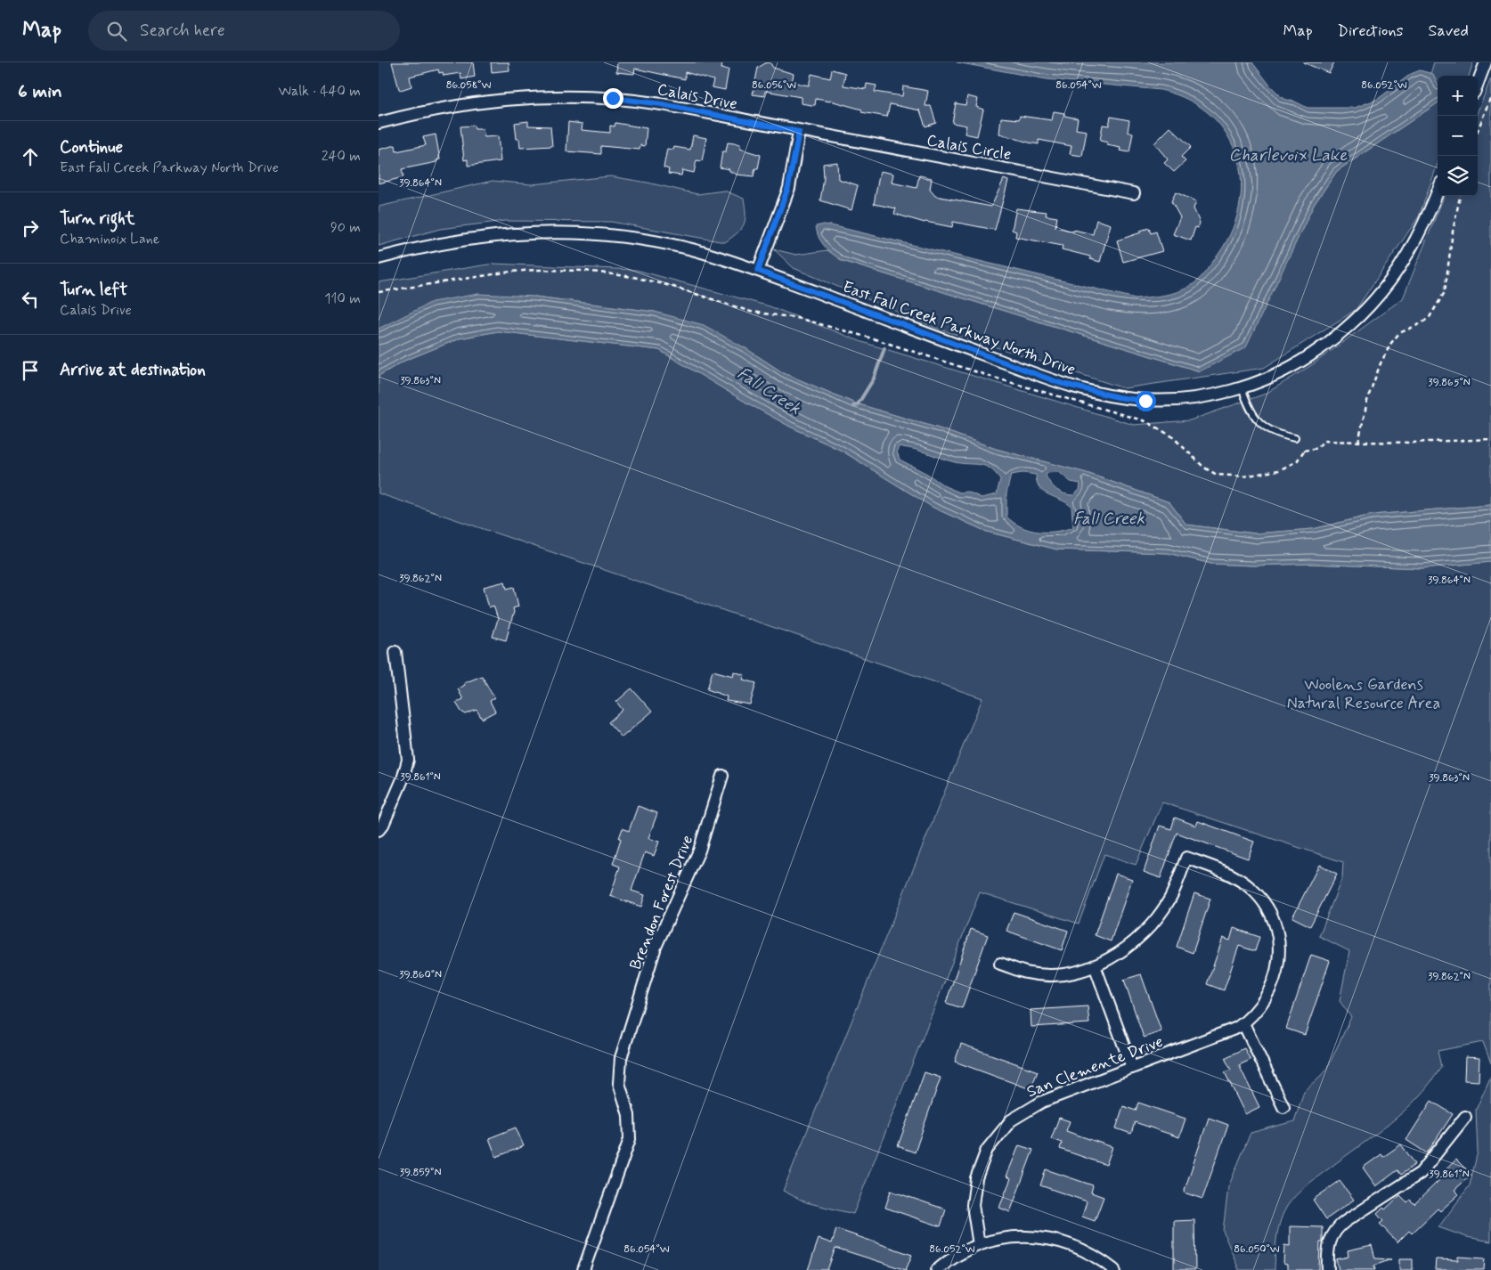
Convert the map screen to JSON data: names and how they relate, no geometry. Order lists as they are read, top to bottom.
{
  "streets": {
    "street": [
      "Calais Drive",
      "Calais Circle",
      "East Fall Creek Parkway North Drive",
      "Brendon Forest Drive",
      "San Clemente Drive"
    ]
  },
  "crossings": [
    ["Calais Drive", "Calais Circle"]
  ],
  "water": ["Charlevoix Lake", "Fall Creek"],
  "parks": ["Woolens Gardens Natural Resource Area"],
  "page": {
    "header": "Map",
    "search": "Search here",
    "nav": ["Map", "Directions", "Saved"],
    "heading": ["6 min", "Walk · 440 m"],
    "map_buttons": ["+", "−"],
    "list": [
      ["Continue", "East Fall Creek Parkway North Drive", "240 m"],
      ["Turn right", "Chaminoix Lane", "90 m"],
      ["Turn left", "Calais Drive", "110 m"],
      "Arrive at destination"
    ]
  },
  "coordinates": [
    "86.056°W",
    "86.058°W",
    "86.054°W",
    "86.052°W",
    "39.864°N",
    "39.863°N",
    "39.865°N",
    "39.862°N",
    "39.861°N",
    "39.860°N",
    "39.859°N",
    "86.050°W"
  ]
}
